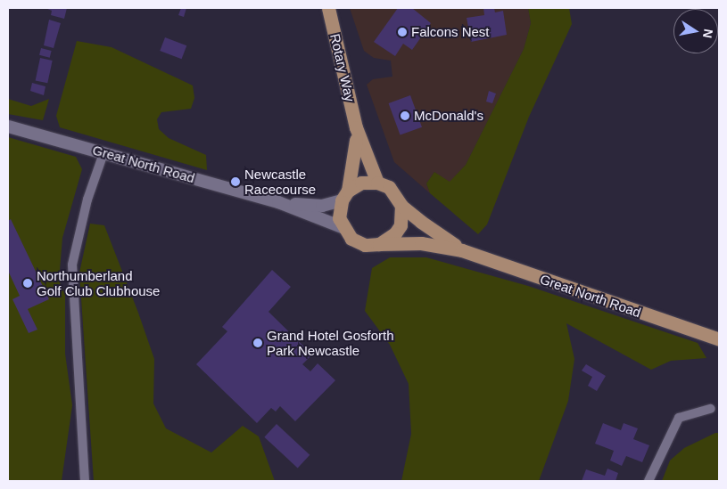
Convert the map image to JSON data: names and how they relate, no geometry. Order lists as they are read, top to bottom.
{
  "streets": {
    "main road": ["Rotary Way", "Great North Road"]
  },
  "crossings": [
    ["Rotary Way", "Great North Road"]
  ],
  "places": [
    "Falcons Nest",
    "McDonald's",
    "Newcastle Racecourse",
    "Northumberland Golf Club Clubhouse",
    "Grand Hotel Gosforth Park Newcastle"
  ],
  "north": "right"
}
